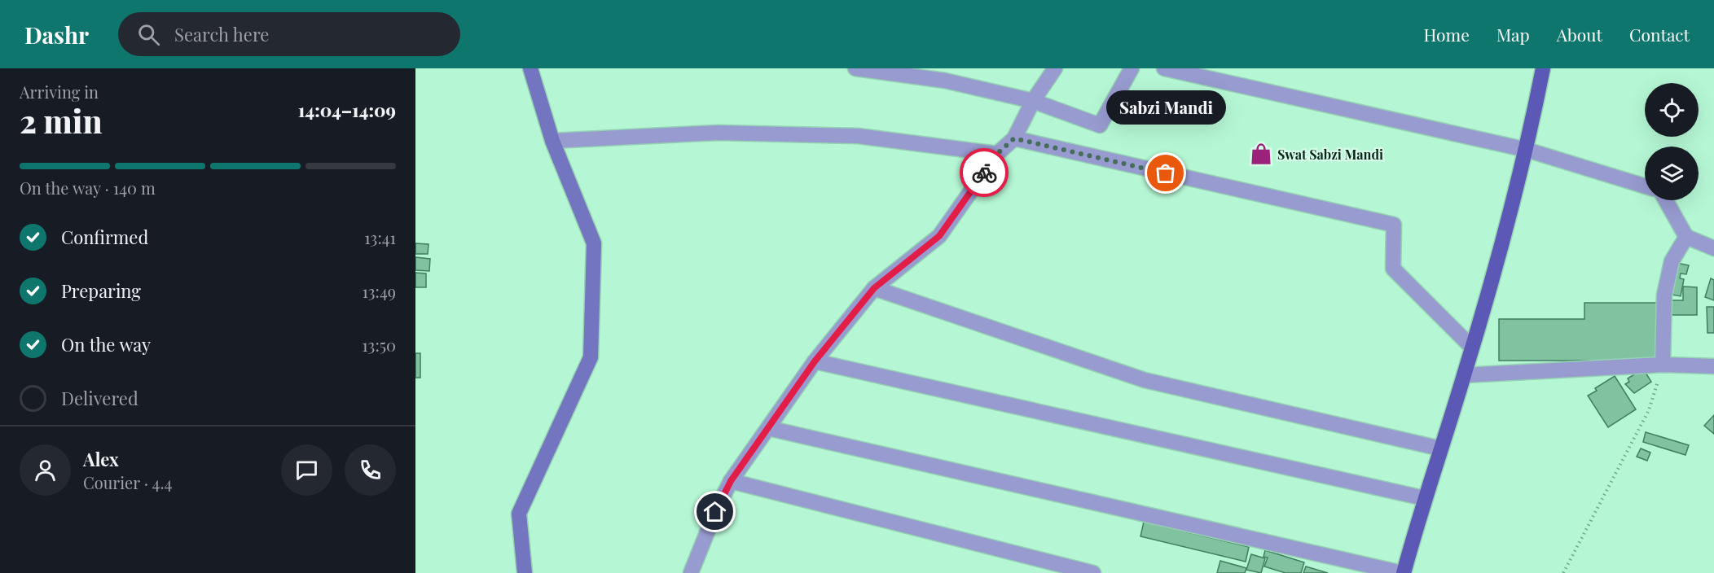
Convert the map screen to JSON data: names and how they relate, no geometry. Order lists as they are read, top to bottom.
{
  "places": {
    "shop": ["Swat Sabzi Mandi"],
    "other": ["Sabzi Mandi"]
  },
  "page": {
    "header": "Dashr",
    "search": "Search here",
    "nav": [
      "Home",
      "Map",
      "About",
      "Contact"
    ],
    "heading": ["2 min", "Arriving in", "14:04–14:09"],
    "panel": ["Alex", "Courier · 4.4"],
    "bubble": "Sabzi Mandi",
    "bar": "On the way · 140 m",
    "list": [
      ["Confirmed", "13:41"],
      ["Preparing", "13:49"],
      ["On the way", "13:50"],
      "Delivered"
    ]
  }
}
